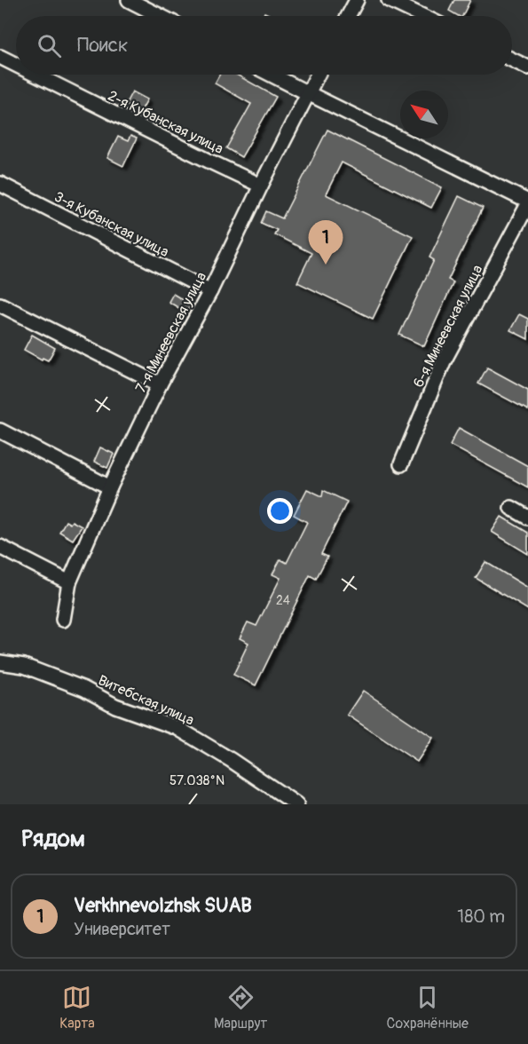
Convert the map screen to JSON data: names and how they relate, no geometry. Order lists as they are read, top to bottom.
{
  "streets": {
    "street": [
      "2-я Кубанская улица",
      "3-я Кубанская улица",
      "6-я Минеевская улица",
      "7-я Минеевская улица",
      "Витебская улица"
    ]
  },
  "crossings": [
    ["2-я Кубанская улица", "7-я Минеевская улица"],
    ["3-я Кубанская улица", "7-я Минеевская улица"]
  ],
  "house_numbers": ["24"],
  "north": "top left",
  "page": {
    "search": "Поиск",
    "pins": "1",
    "heading": "Рядом",
    "list": [
      {
        "mark": "1",
        "name": "Verkhnevolzhsk SUAB",
        "note": "Университет",
        "value": "180 m"
      }
    ],
    "nav": ["Карта", "Маршрут", "Сохранённые"]
  },
  "coordinates": ["57.038°N"]
}
